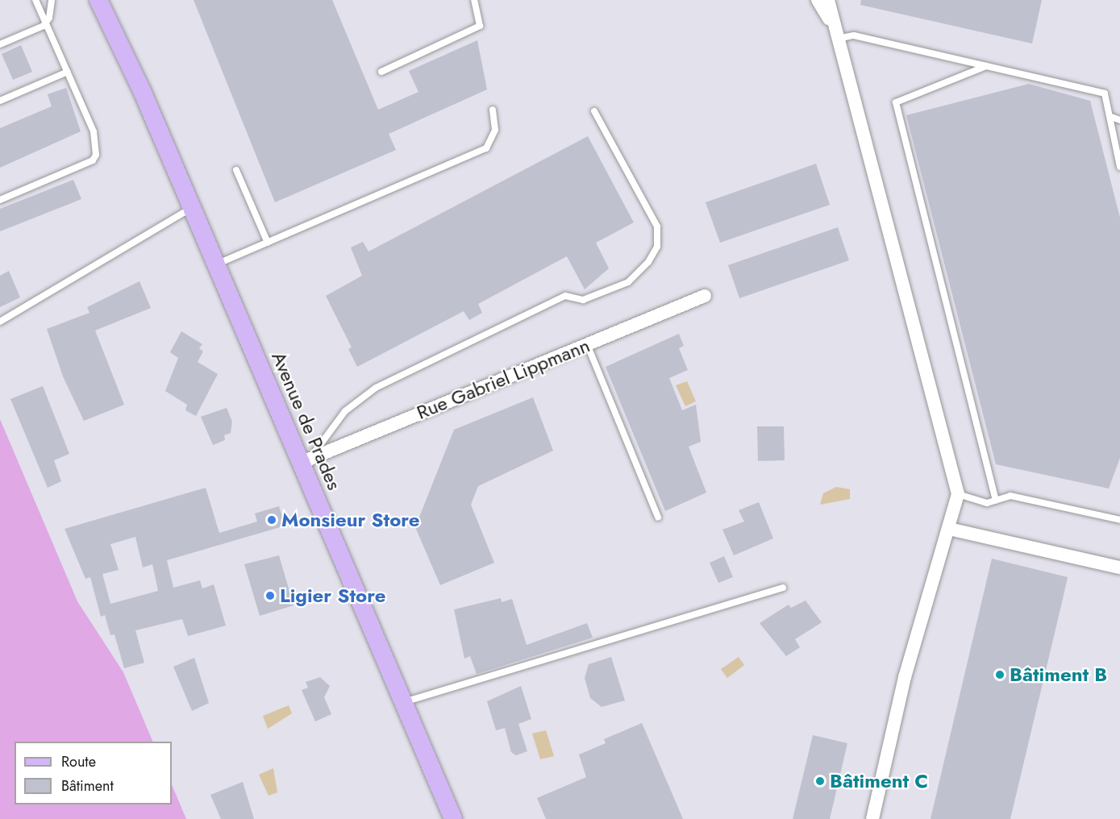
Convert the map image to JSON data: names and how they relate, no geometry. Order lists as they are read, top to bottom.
{
  "streets": {
    "main road": ["Avenue de Prades"],
    "street": ["Rue Gabriel Lippmann"]
  },
  "crossings": [
    ["Rue Gabriel Lippmann", "Avenue de Prades"]
  ],
  "places": [
    "Monsieur Store",
    "Ligier Store",
    "Bâtiment B",
    "Bâtiment C"
  ],
  "legend": ["Route", "Bâtiment"]
}
